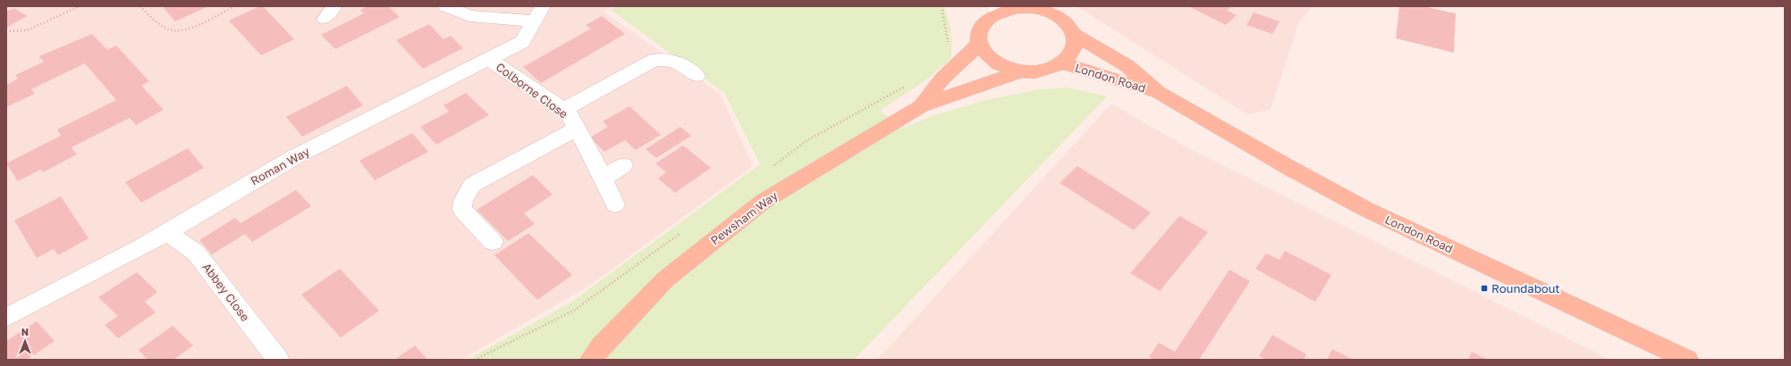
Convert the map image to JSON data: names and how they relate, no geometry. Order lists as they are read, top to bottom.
{
  "streets": {
    "main road": ["London Road", "Pewsham Way"],
    "street": ["Colborne Close", "Roman Way", "Abbey Close"]
  },
  "crossings": [
    ["London Road", "Pewsham Way"],
    ["Colborne Close", "Roman Way"],
    ["Roman Way", "Abbey Close"]
  ],
  "places": {
    "transit": ["Roundabout"]
  },
  "north": "top"
}
